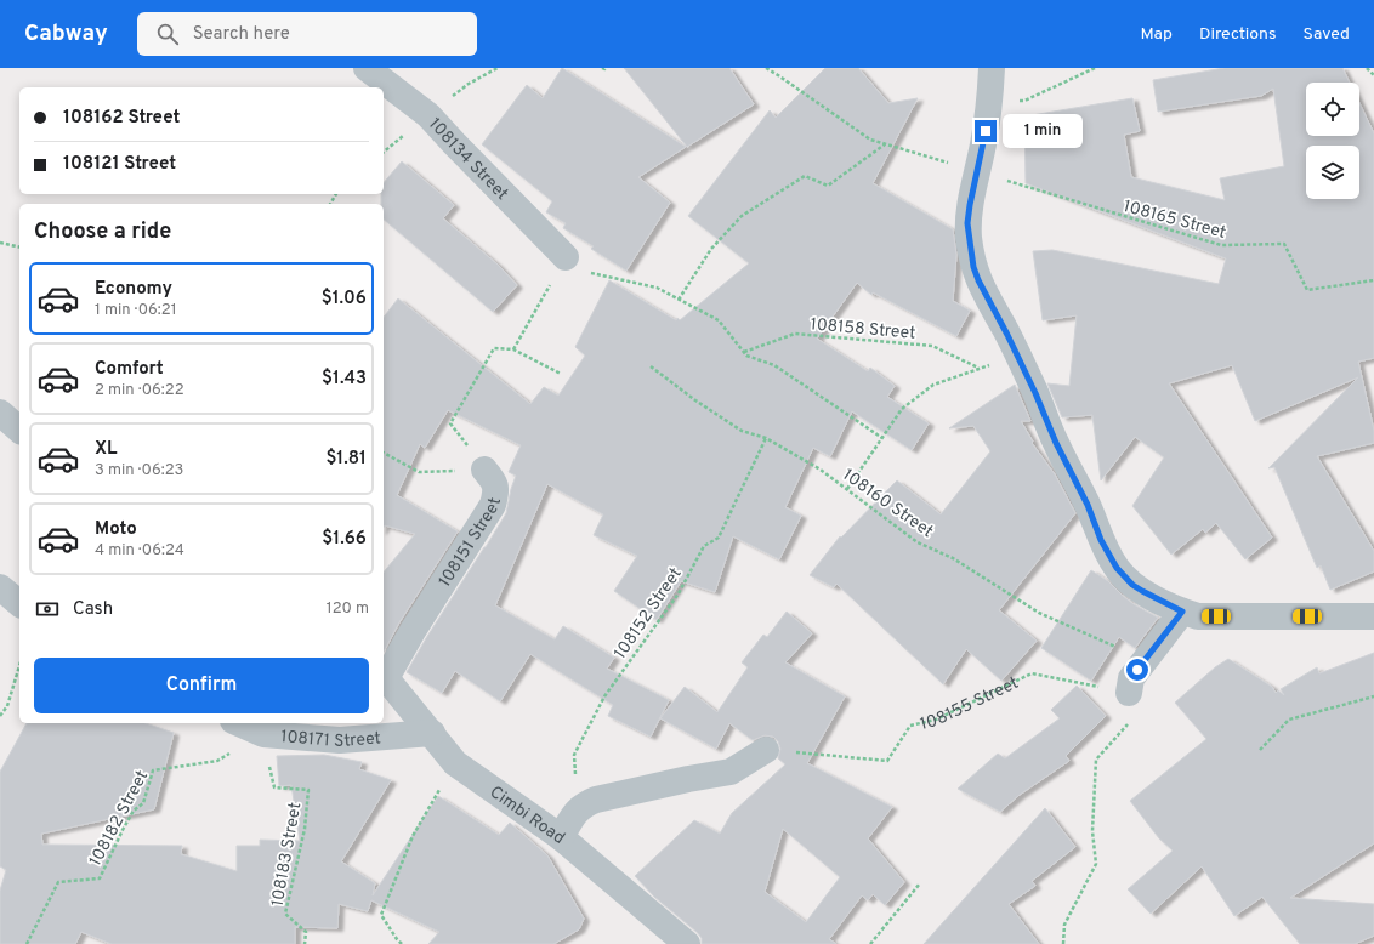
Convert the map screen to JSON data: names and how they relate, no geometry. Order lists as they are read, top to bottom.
{
  "streets": {
    "street": [
      "108134 Street",
      "108151 Street",
      "108171 Street",
      "Cimbi Road"
    ],
    "path": [
      "108165 Street",
      "108158 Street",
      "108160 Street",
      "108152 Street",
      "108155 Street",
      "108182 Street",
      "108183 Street"
    ]
  },
  "crossings": [
    ["108160 Street", "108152 Street"],
    ["108151 Street", "Cimbi Road"],
    ["108171 Street", "Cimbi Road"],
    ["108171 Street", "108182 Street"],
    ["108171 Street", "108183 Street"],
    ["108182 Street", "108183 Street"]
  ],
  "page": {
    "header": "Cabway",
    "search": "Search here",
    "nav": ["Map", "Directions", "Saved"],
    "banner": ["108162 Street", "108121 Street"],
    "bubble": "1 min",
    "heading": "Choose a ride",
    "list": [
      {
        "name": "Economy",
        "note": "1 min · 06:21",
        "value": "$1.06"
      },
      {
        "name": "Comfort",
        "note": "2 min · 06:22",
        "value": "$1.43"
      },
      {
        "name": "XL",
        "note": "3 min · 06:23",
        "value": "$1.81"
      },
      {
        "name": "Moto",
        "note": "4 min · 06:24",
        "value": "$1.66"
      }
    ],
    "pay": ["Cash", "120 m"],
    "buttons": "Confirm"
  }
}
